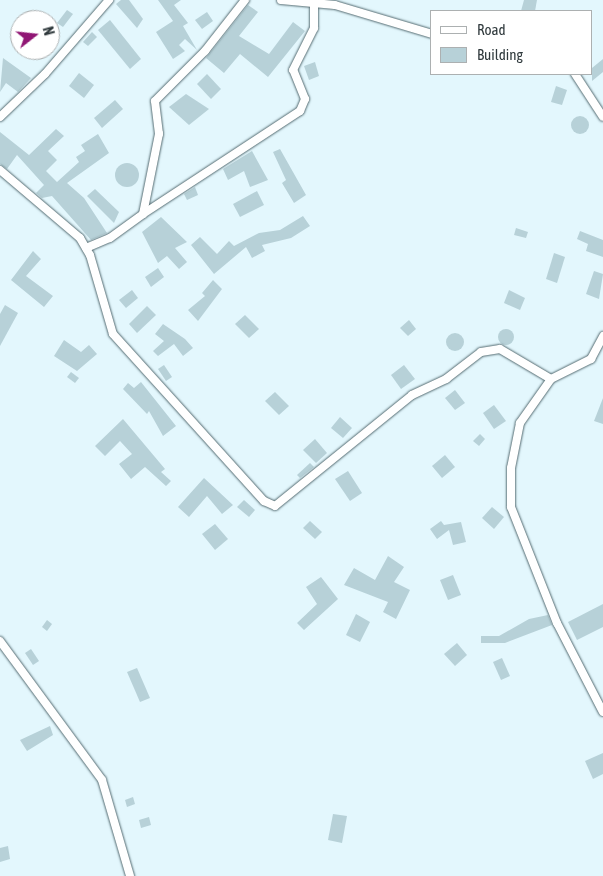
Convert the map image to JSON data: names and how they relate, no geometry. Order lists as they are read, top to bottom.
{
  "legend": ["Road", "Building"],
  "north": "right"
}
